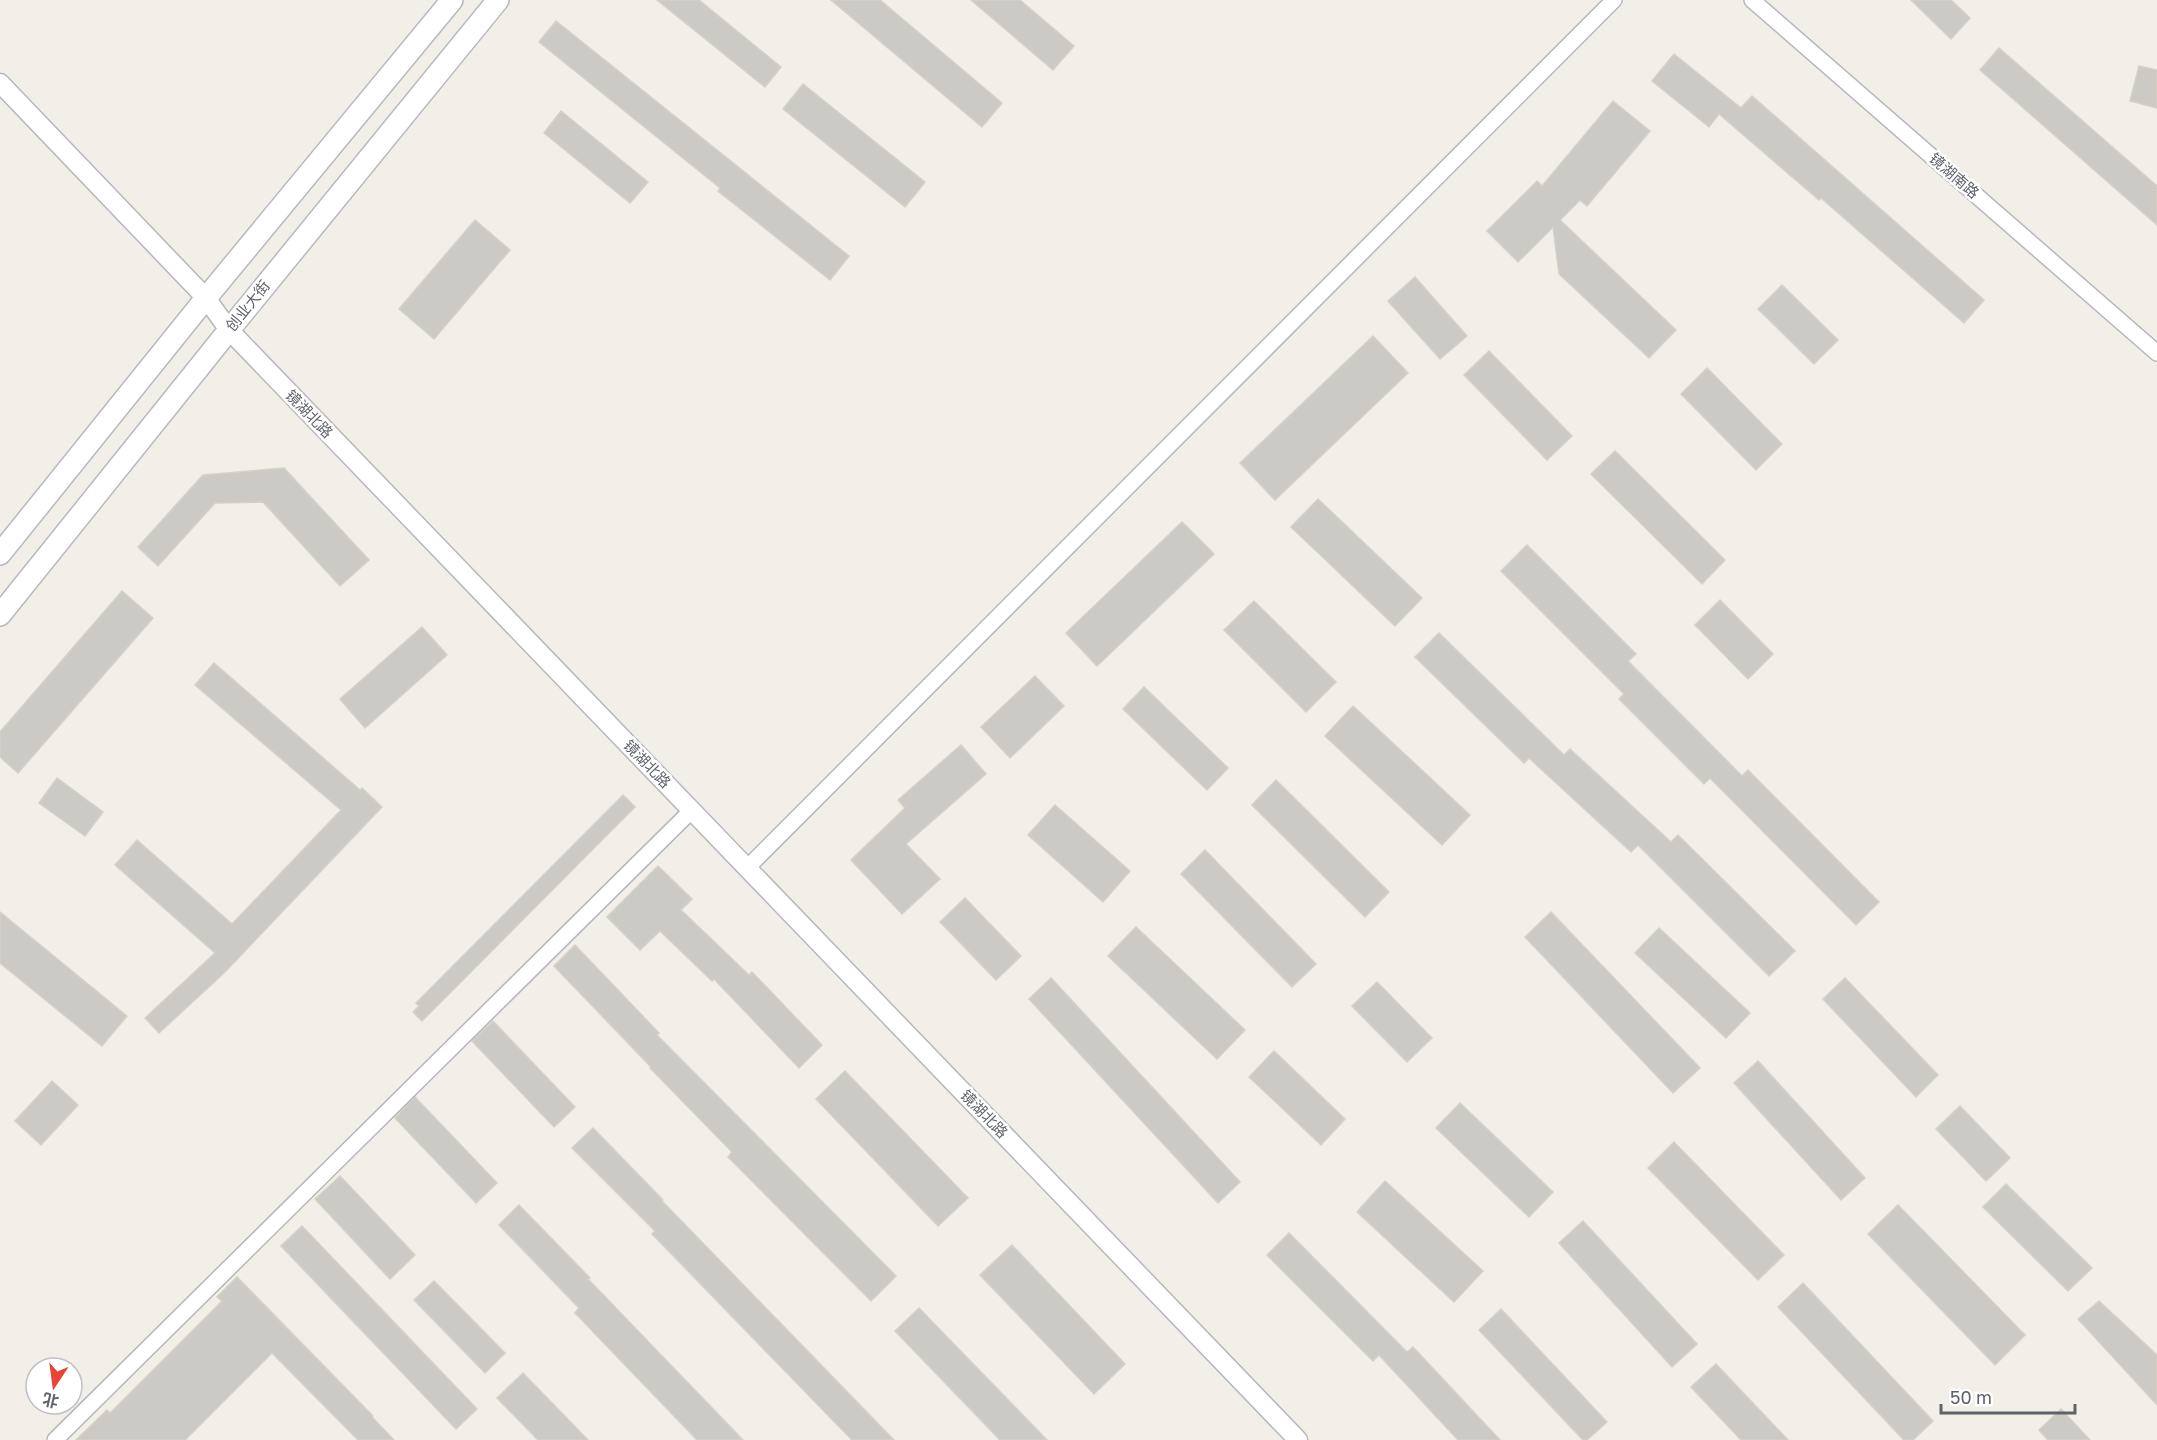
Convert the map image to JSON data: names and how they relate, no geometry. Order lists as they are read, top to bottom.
{
  "streets": {
    "main road": ["创业大街"],
    "street": ["镜湖南路", "镜湖北路"]
  },
  "crossings": [
    ["创业大街", "镜湖北路"]
  ],
  "scale_bar": "50 m",
  "north": "bottom"
}
